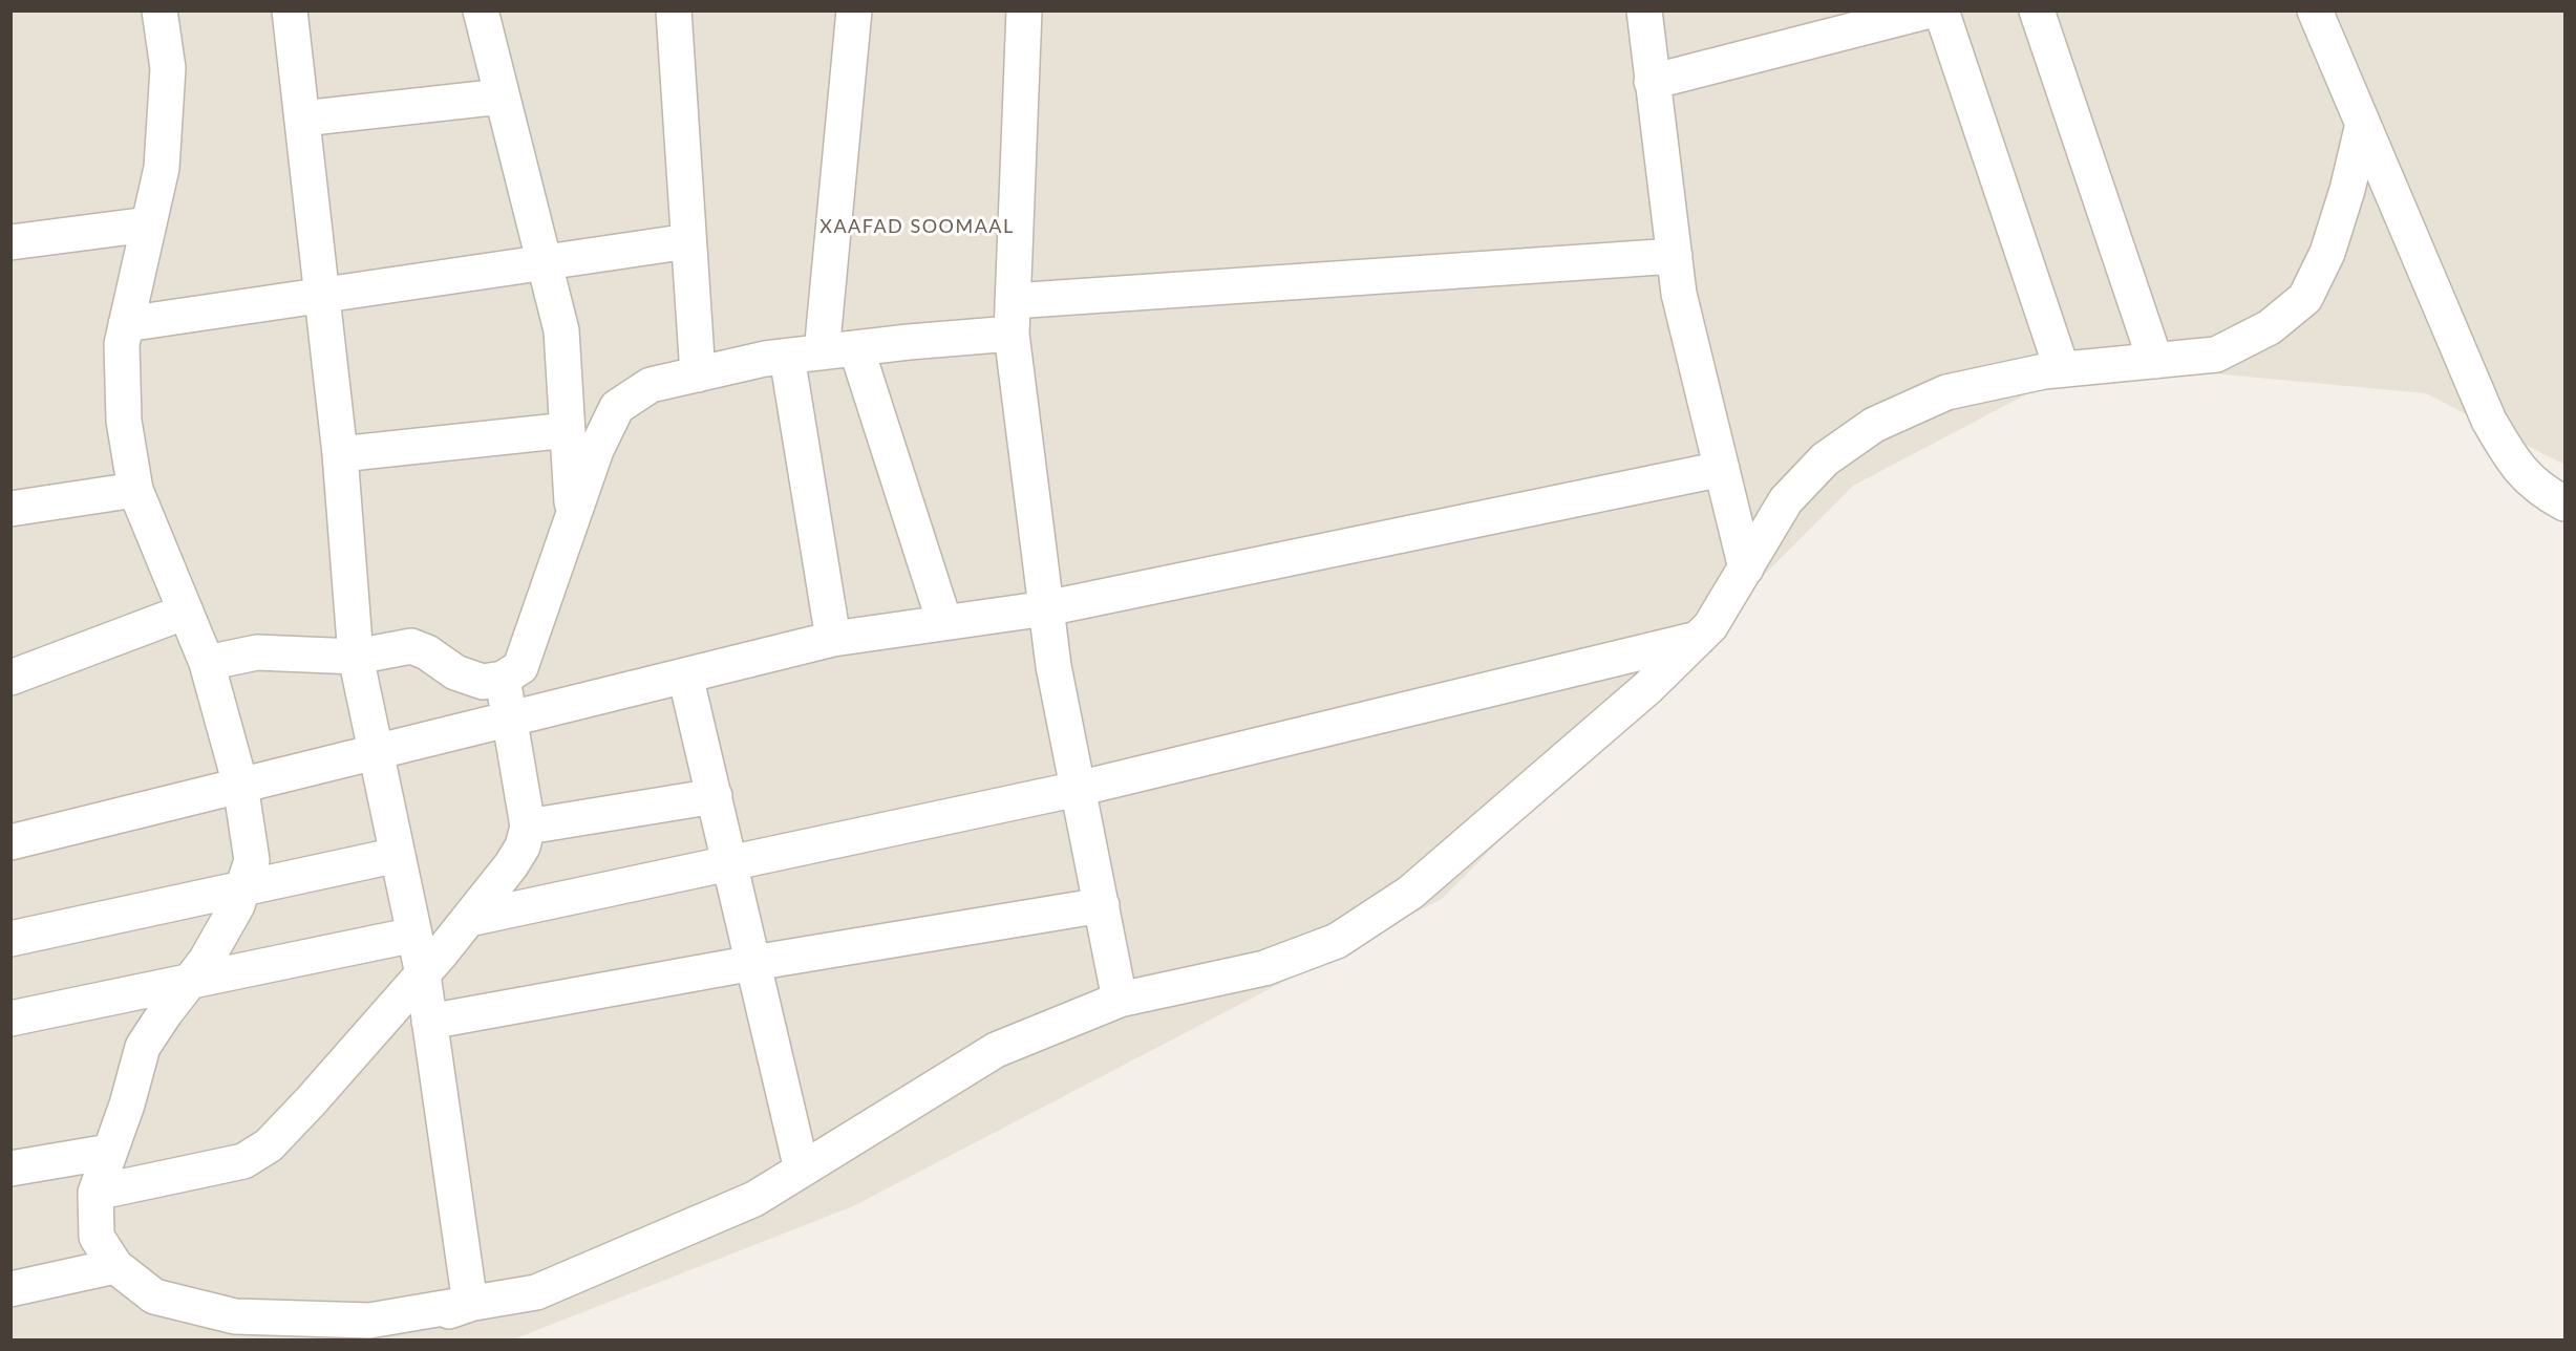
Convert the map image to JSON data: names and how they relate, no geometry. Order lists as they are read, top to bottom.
{
  "districts": ["XAAFAD SOOMAAL"]
}
